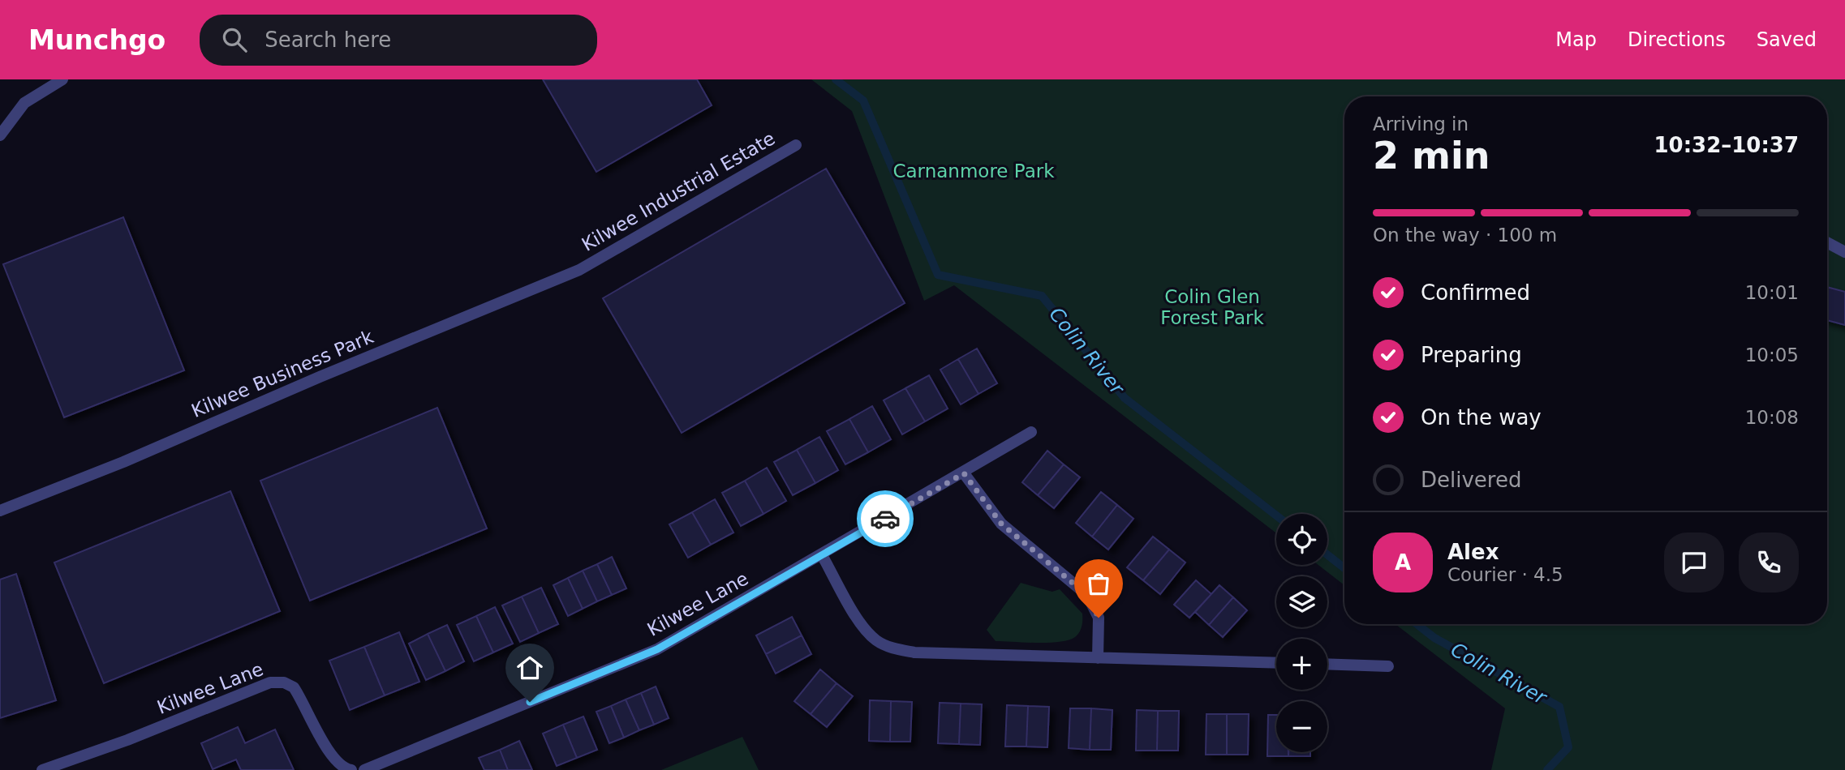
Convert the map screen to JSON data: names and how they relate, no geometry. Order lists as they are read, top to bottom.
{
  "streets": {
    "street": ["Kilwee Industrial Estate", "Kilwee Business Park", "Kilwee Lane"]
  },
  "crossings": [
    ["Kilwee Industrial Estate", "Kilwee Business Park"]
  ],
  "water": ["Colin River"],
  "parks": ["Carnanmore Park", "Colin Glen Forest Park"],
  "page": {
    "header": "Munchgo",
    "search": "Search here",
    "nav": ["Map", "Directions", "Saved"],
    "heading": ["2 min", "Arriving in", "10:32–10:37"],
    "panel": ["Alex", "Courier · 4.5"],
    "bar": "On the way · 100 m",
    "list": [
      ["Confirmed", "10:01"],
      ["Preparing", "10:05"],
      ["On the way", "10:08"],
      "Delivered"
    ],
    "map_buttons": ["+", "−"],
    "round": "A"
  }
}
